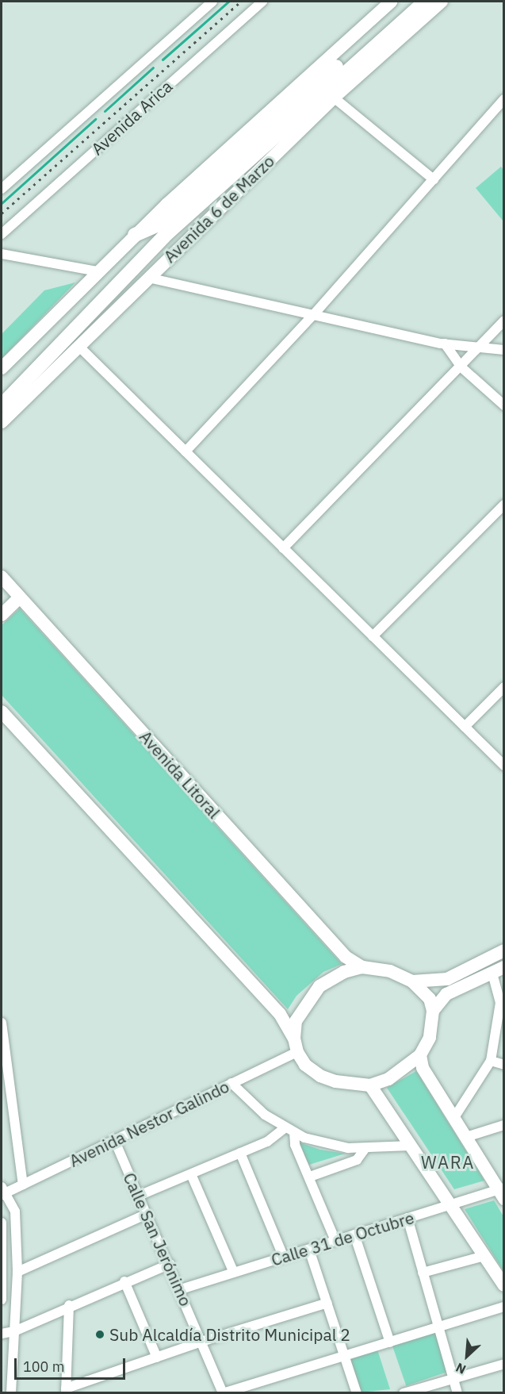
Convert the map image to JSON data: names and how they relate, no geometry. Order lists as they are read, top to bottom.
{
  "streets": {
    "highway": ["Avenida 6 de Marzo"],
    "main road": ["Avenida Litoral"],
    "street": [
      "Avenida Arica",
      "Avenida Nestor Galindo",
      "Calle 31 de Octubre",
      "Calle San Jerónimo"
    ]
  },
  "crossings": [
    ["Avenida Litoral", "Avenida Nestor Galindo"],
    ["Avenida Nestor Galindo", "Calle San Jerónimo"],
    ["Calle 31 de Octubre", "Calle San Jerónimo"]
  ],
  "districts": ["WARA"],
  "places": ["Sub Alcaldía Distrito Municipal 2"],
  "scale_bar": "100 m",
  "north": "bottom left"
}
